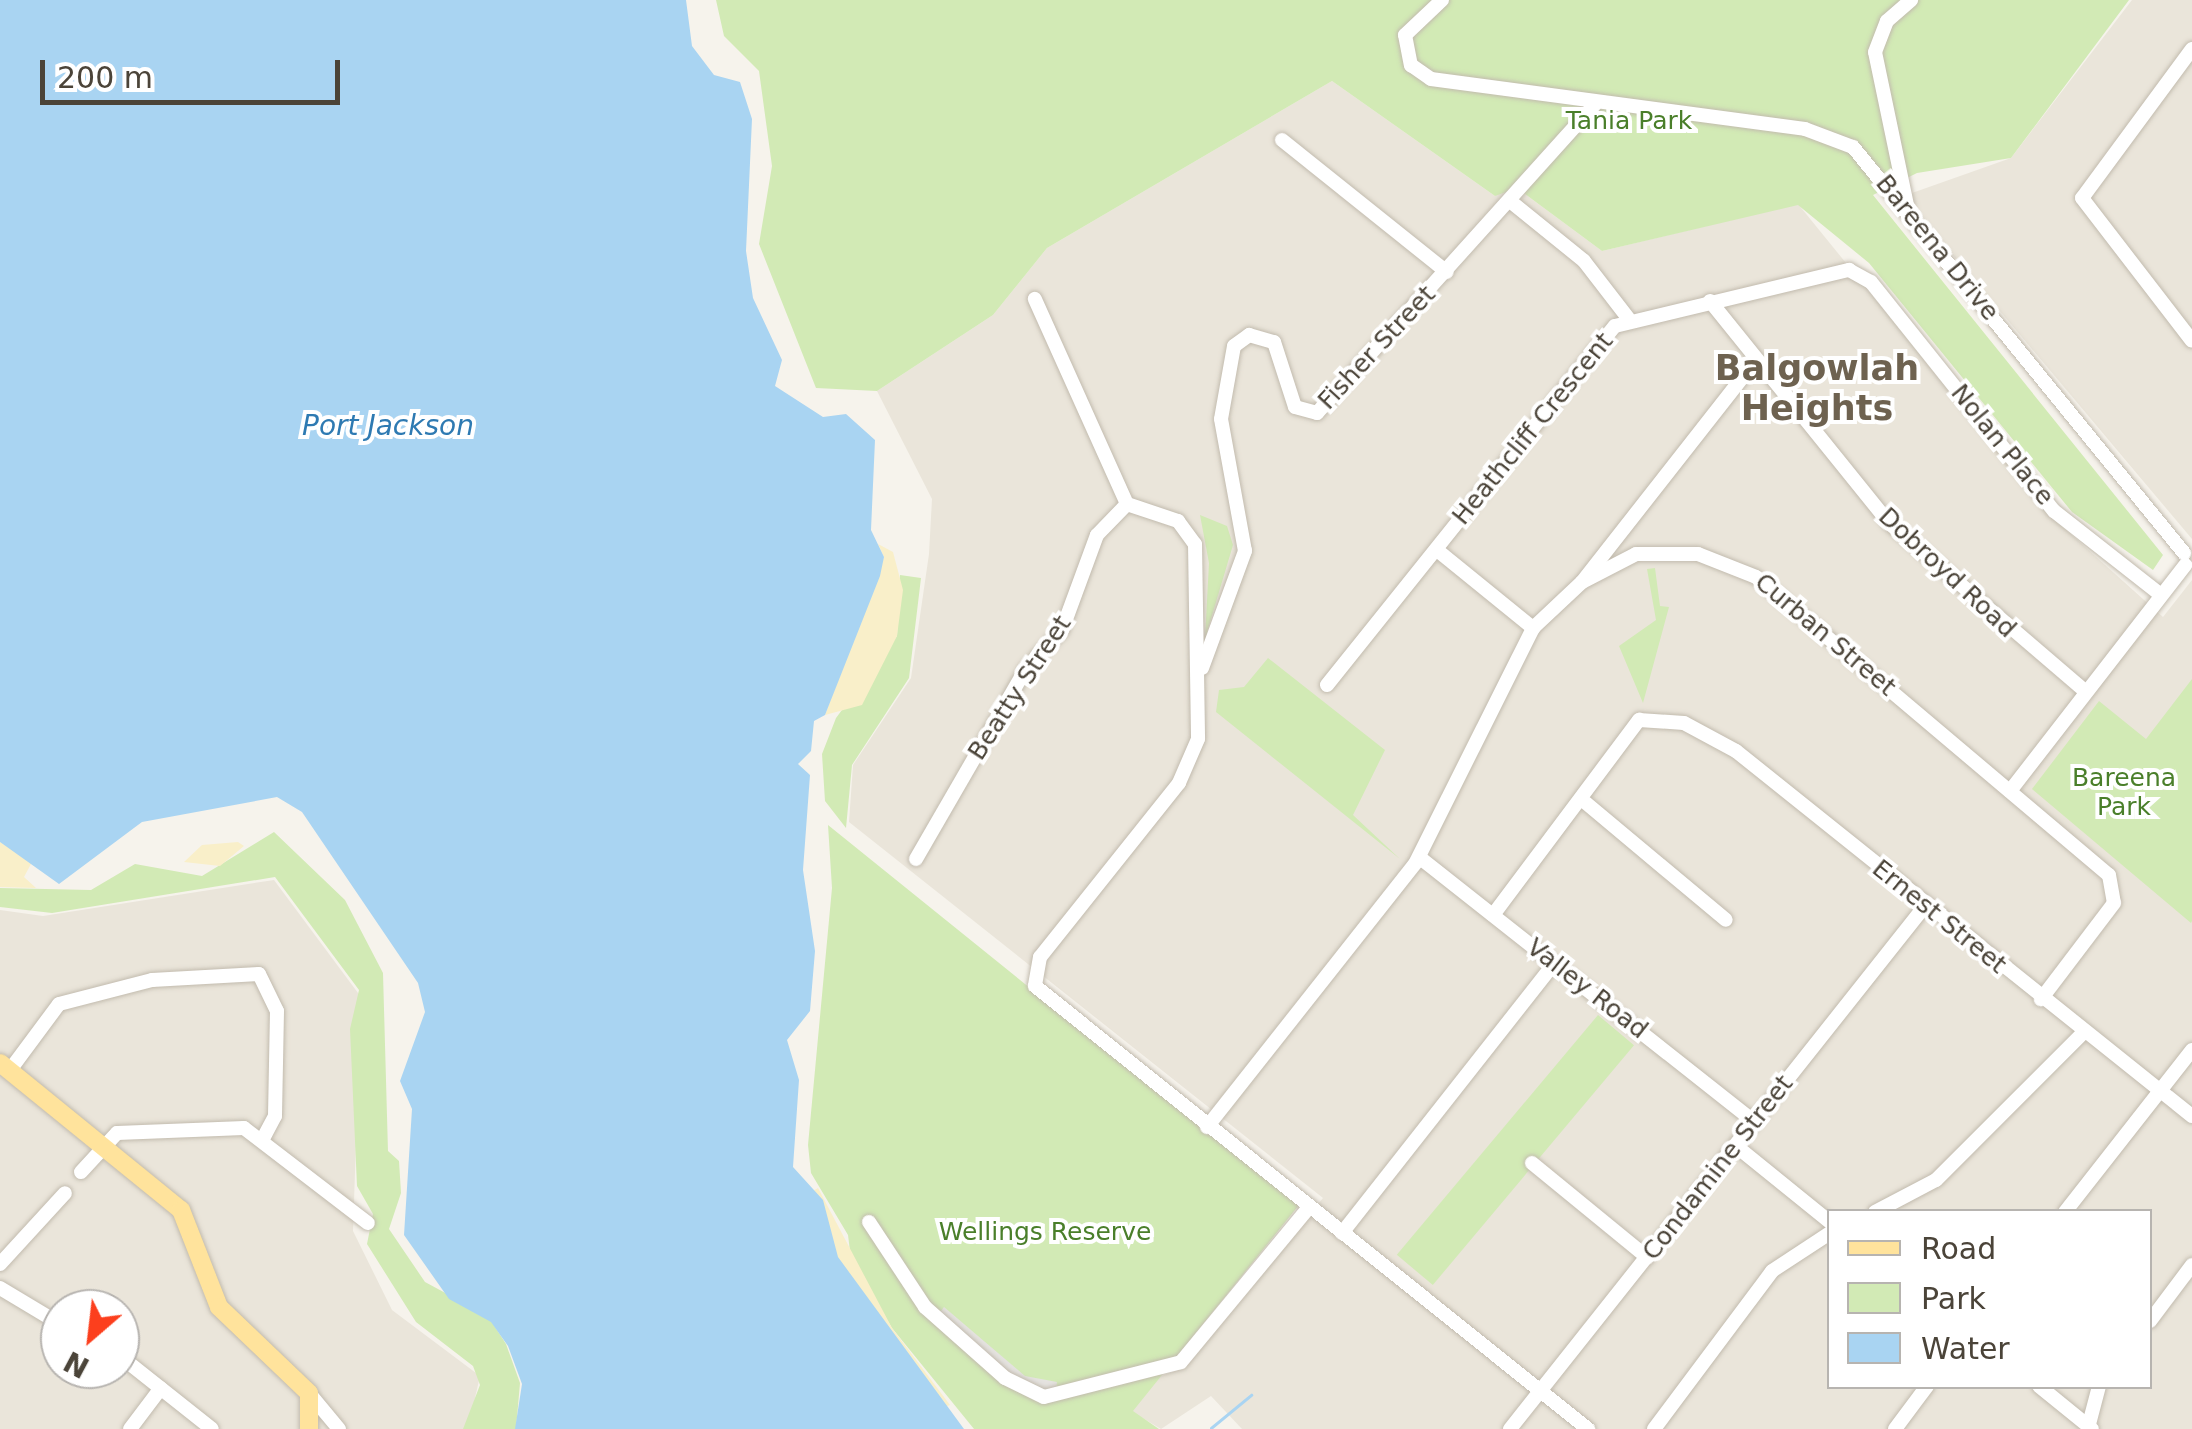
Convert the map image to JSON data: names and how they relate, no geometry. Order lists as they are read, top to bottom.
{
  "streets": {
    "street": [
      "Bareena Drive",
      "Fisher Street",
      "Heathcliff Crescent",
      "Nolan Place",
      "Dobroyd Road",
      "Curban Street",
      "Beatty Street",
      "Ernest Street",
      "Valley Road",
      "Condamine Street"
    ]
  },
  "crossings": [
    ["Bareena Drive", "Fisher Street"],
    ["Heathcliff Crescent", "Nolan Place"],
    ["Heathcliff Crescent", "Dobroyd Road"],
    ["Curban Street", "Ernest Street"],
    ["Curban Street", "Valley Road"],
    ["Ernest Street", "Condamine Street"],
    ["Valley Road", "Condamine Street"]
  ],
  "districts": ["Balgowlah Heights"],
  "water": ["Port Jackson"],
  "parks": ["Tania Park", "Bareena Park", "Wellings Reserve"],
  "legend": ["Road", "Park", "Water"],
  "scale_bar": "200 m",
  "north": "bottom left"
}
